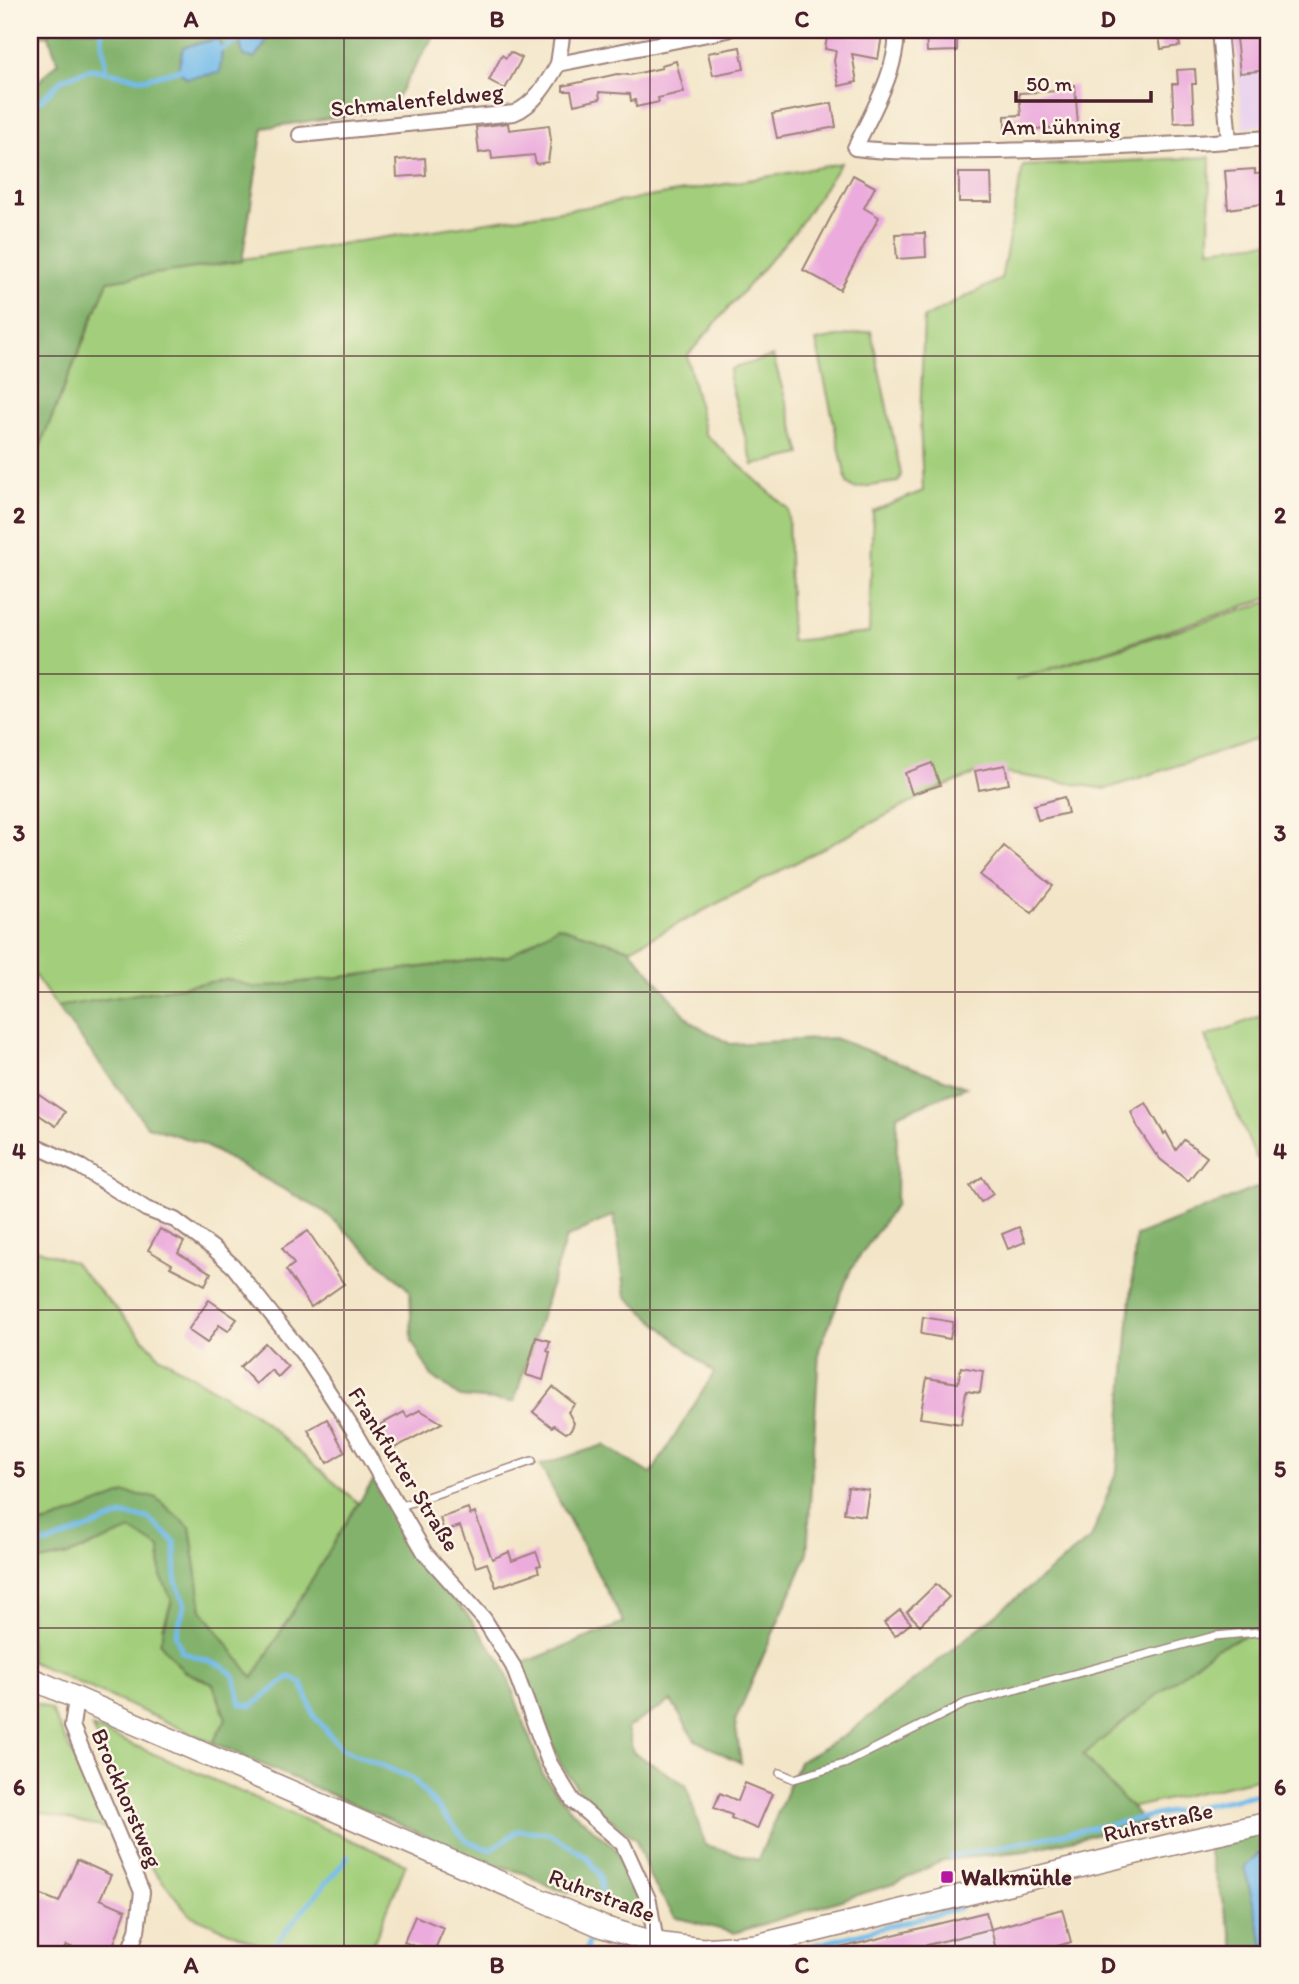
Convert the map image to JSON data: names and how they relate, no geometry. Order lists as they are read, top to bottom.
{
  "streets": {
    "main road": ["Ruhrstraße"],
    "street": [
      "Schmalenfeldweg",
      "Am Lühning",
      "Frankfurter Straße",
      "Brockhorstweg"
    ]
  },
  "crossings": [
    ["Frankfurter Straße", "Ruhrstraße"],
    ["Brockhorstweg", "Ruhrstraße"]
  ],
  "places": {
    "transit": ["Walkmühle"]
  },
  "scale_bar": "50 m",
  "grid": {
    "columns": [
      "A",
      "B",
      "C",
      "D"
    ],
    "rows": [
      "1",
      "2",
      "3",
      "4",
      "5",
      "6"
    ]
  }
}
